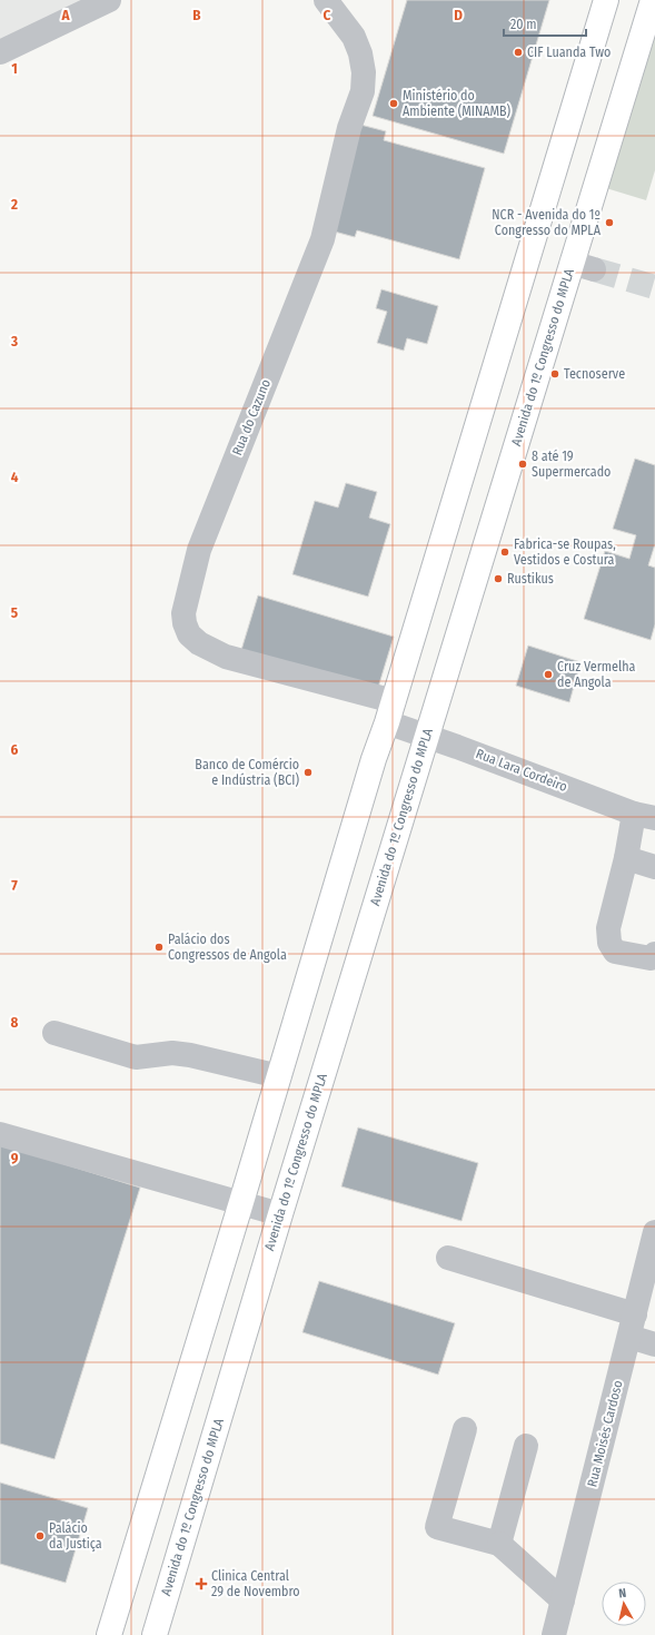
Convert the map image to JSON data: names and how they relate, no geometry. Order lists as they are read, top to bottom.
{
  "streets": {
    "main road": ["Avenida do 1º Congresso do MPLA"],
    "street": ["Rua do Cazuno", "Rua Lara Cordeiro", "Rua Moisés Cardoso"]
  },
  "crossings": [
    ["Avenida do 1º Congresso do MPLA", "Rua Lara Cordeiro"],
    ["Rua do Cazuno", "Rua Lara Cordeiro"]
  ],
  "places": {
    "other": [
      "CIF Luanda Two",
      "Ministério do Ambiente (MINAMB)",
      "NCR - Avenida do 1º Congresso do MPLA",
      "Tecnoserve",
      "8 até 19 Supermercado",
      "Fabrica-se Roupas, Vestidos e Costura",
      "Rustikus",
      "Cruz Vermelha de Angola",
      "Banco de Comércio e Indústria (BCI)",
      "Palácio dos Congressos de Angola",
      "Palácio da Justiça"
    ],
    "health": ["Clinica Central 29 de Novembro"]
  },
  "scale_bar": "20 m",
  "north": "top",
  "grid": {
    "columns": [
      "A",
      "B",
      "C",
      "D"
    ],
    "rows": [
      "1",
      "2",
      "3",
      "4",
      "5",
      "6",
      "7",
      "8",
      "9"
    ]
  }
}
